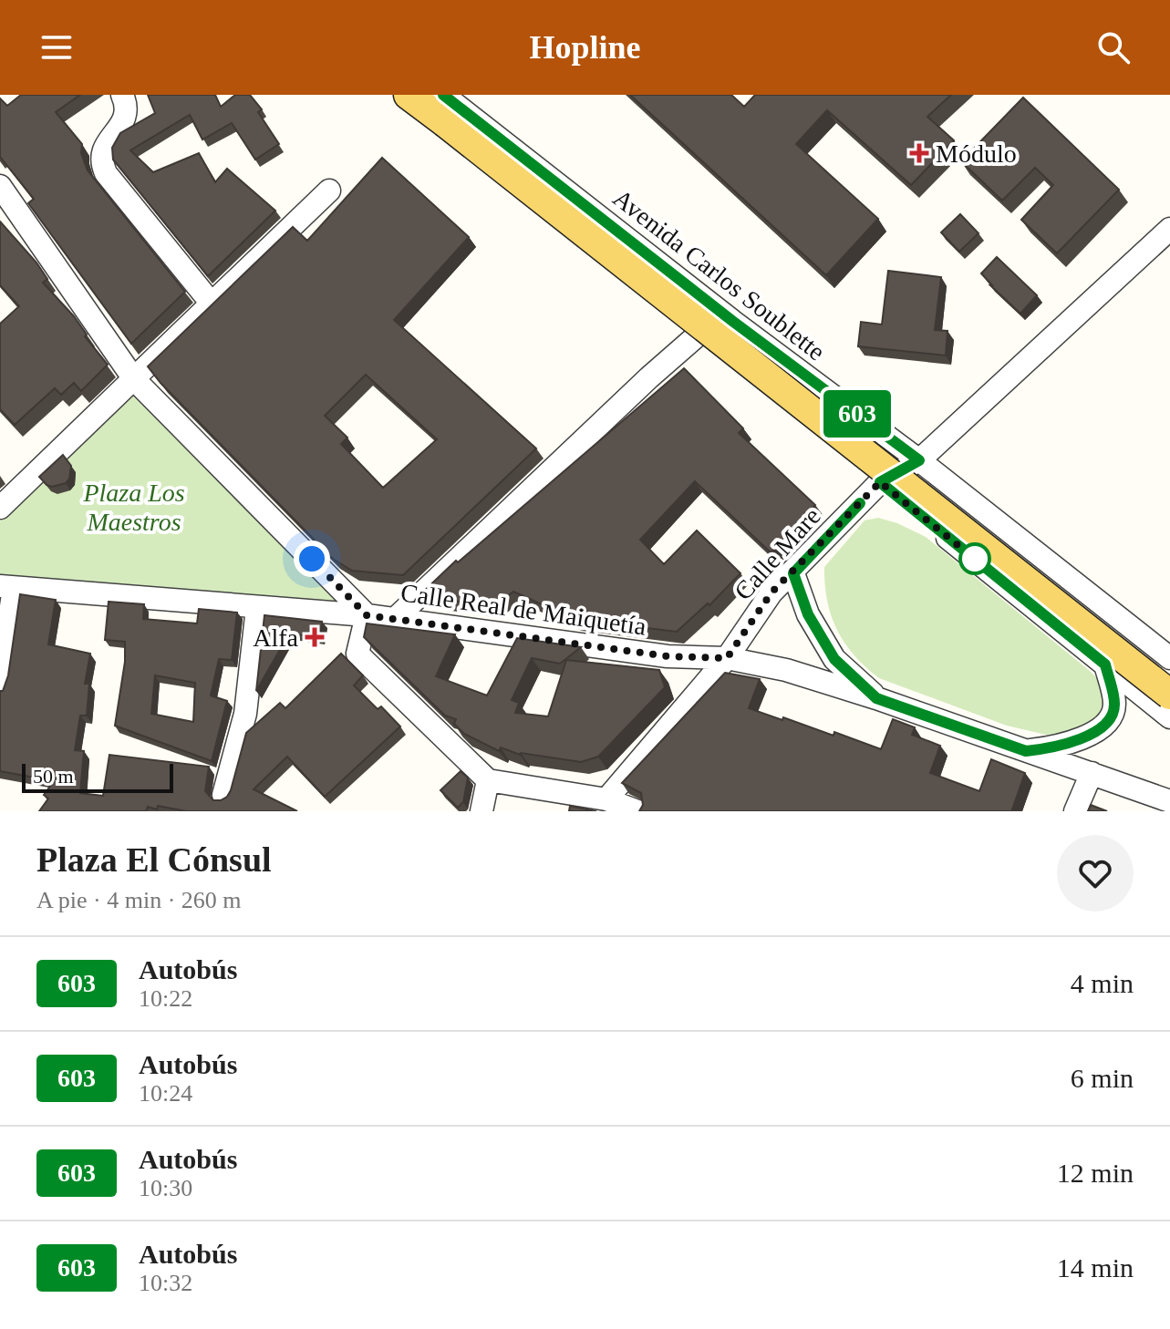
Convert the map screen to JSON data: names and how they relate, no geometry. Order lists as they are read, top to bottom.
{
  "streets": {
    "street": ["Avenida Carlos Soublette", "Calle Mare", "Calle Real de Maiquetía"]
  },
  "crossings": [
    ["Avenida Carlos Soublette", "Calle Mare"],
    ["Calle Mare", "Calle Real de Maiquetía"]
  ],
  "parks": ["Plaza Los Maestros"],
  "places": {
    "health": ["Módulo", "Alfa"]
  },
  "lines": ["bus line 603"],
  "scale_bar": "50 m",
  "page": {
    "header": "Hopline",
    "on_map": "603",
    "scale": "50 m",
    "heading": ["Plaza El Cónsul", "A pie · 4 min · 260 m"],
    "list": [
      {
        "mark": "603",
        "name": "Autobús",
        "note": "10:22",
        "value": "4 min"
      },
      {
        "mark": "603",
        "name": "Autobús",
        "note": "10:24",
        "value": "6 min"
      },
      {
        "mark": "603",
        "name": "Autobús",
        "note": "10:30",
        "value": "12 min"
      },
      {
        "mark": "603",
        "name": "Autobús",
        "note": "10:32",
        "value": "14 min"
      }
    ]
  }
}
